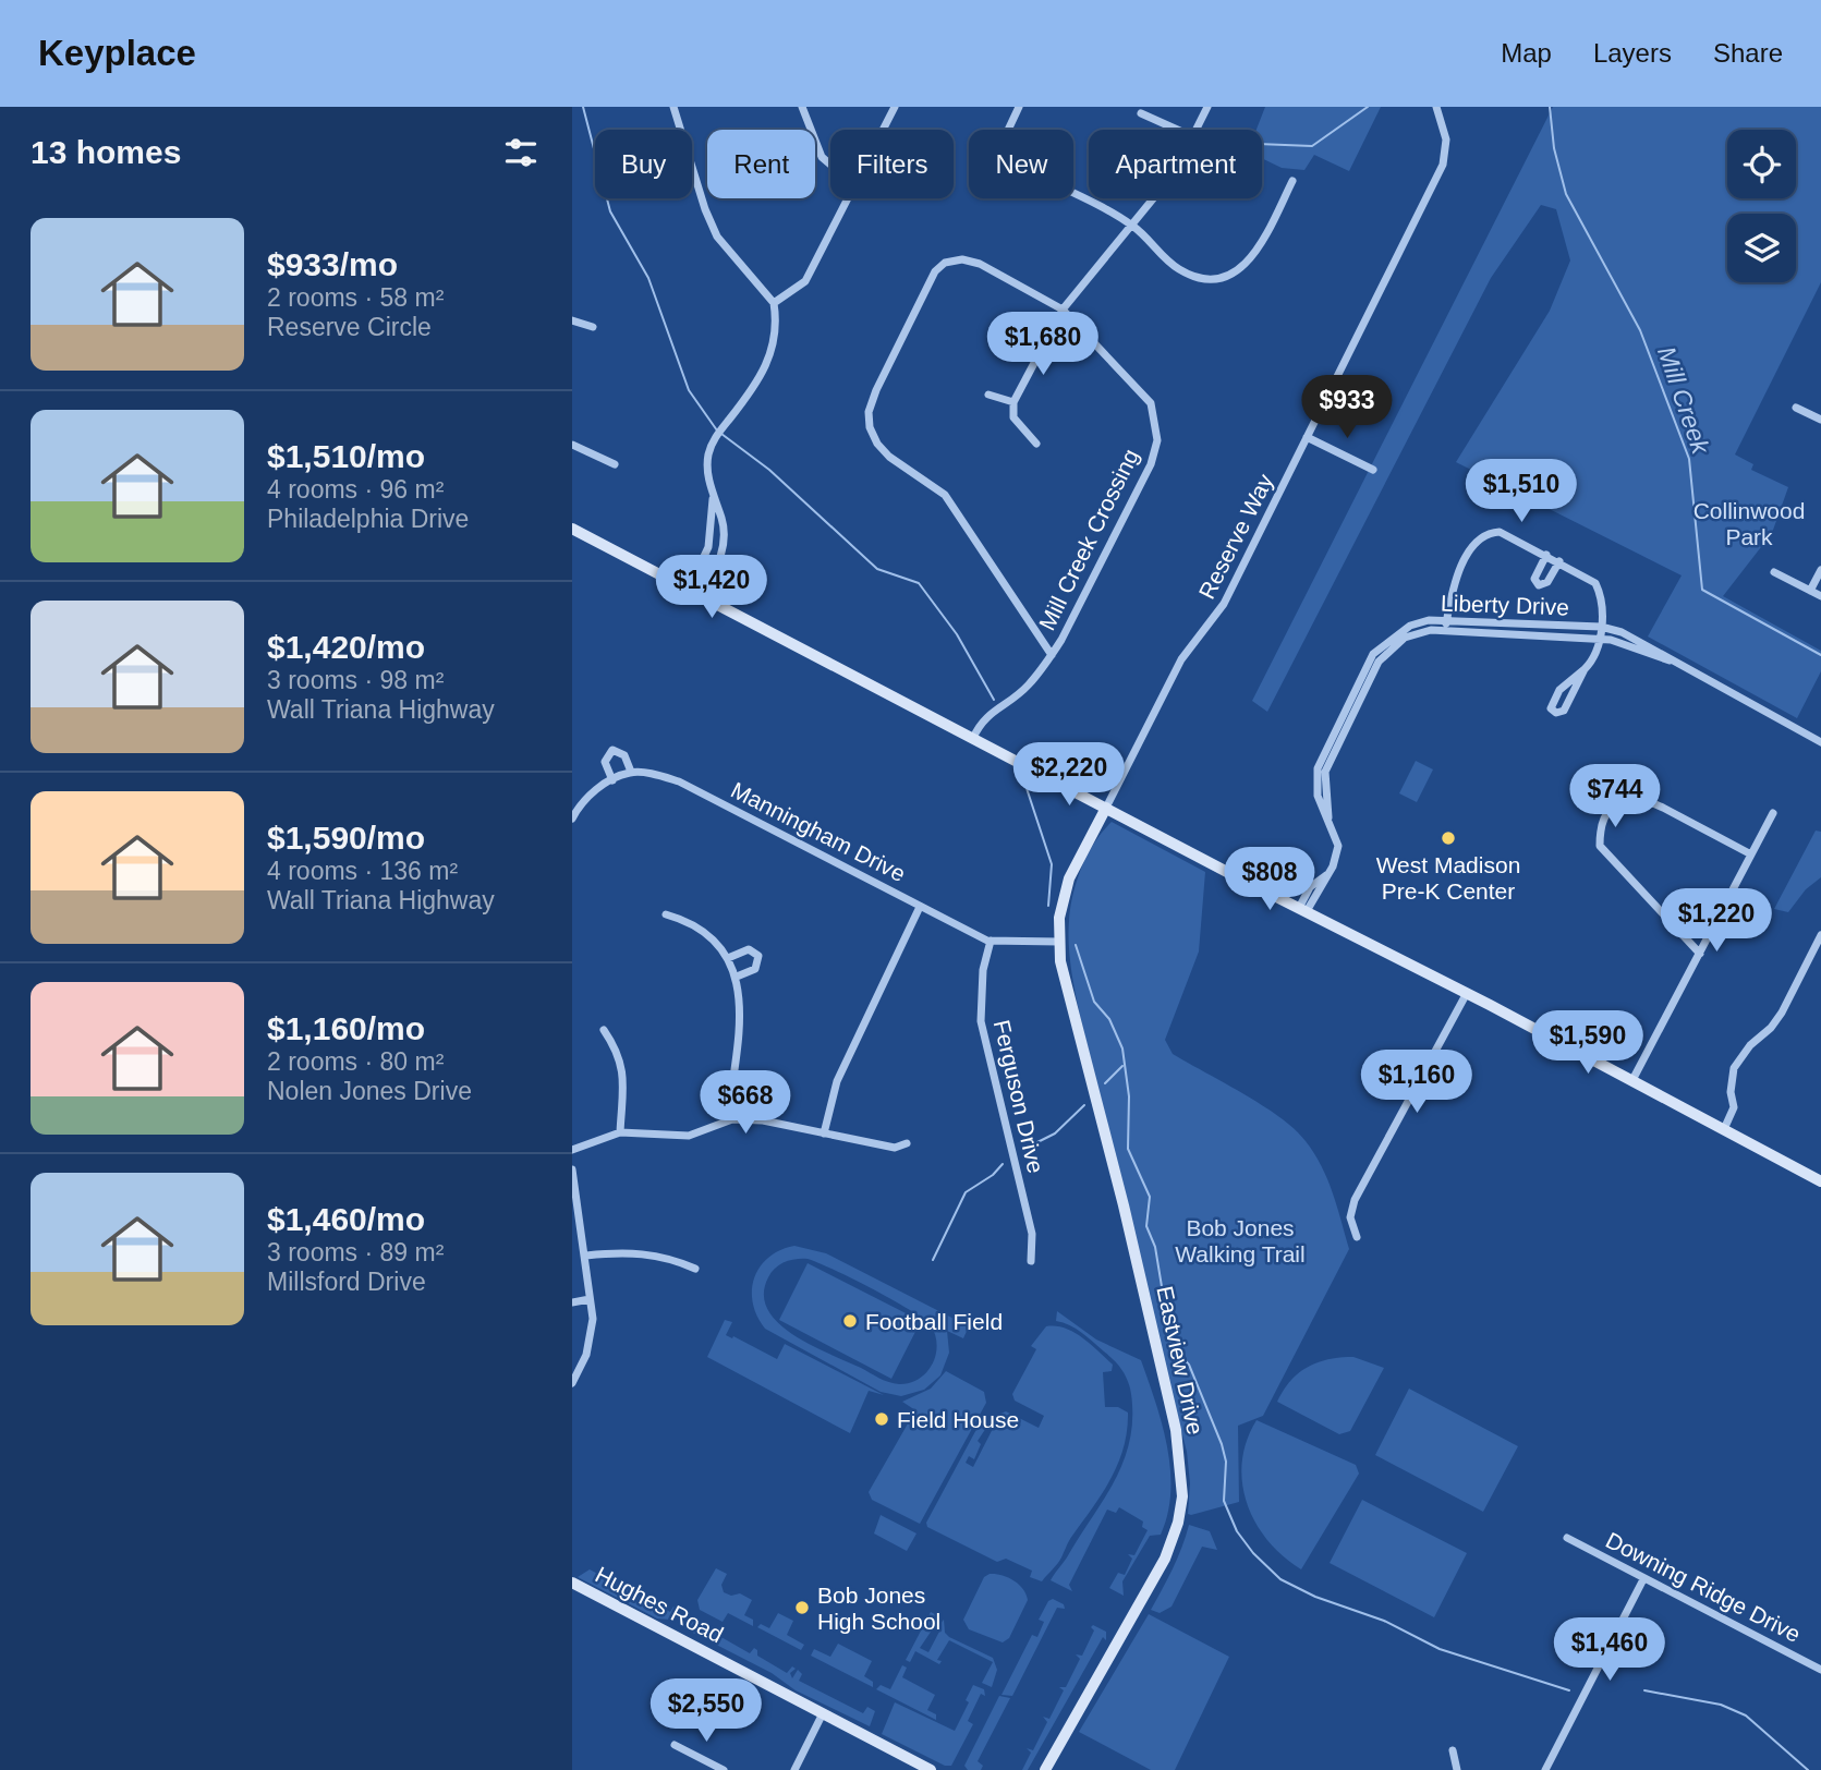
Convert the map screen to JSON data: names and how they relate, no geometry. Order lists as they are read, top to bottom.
{
  "streets": {
    "main road": ["Eastview Drive", "Hughes Road"],
    "street": [
      "Reserve Way",
      "Mill Creek Crossing",
      "Liberty Drive",
      "Manningham Drive",
      "Ferguson Drive",
      "Downing Ridge Drive"
    ]
  },
  "crossings": [
    ["Reserve Way", "Eastview Drive"],
    ["Manningham Drive", "Ferguson Drive"],
    ["Manningham Drive", "Eastview Drive"]
  ],
  "water": ["Mill Creek"],
  "parks": ["Collinwood Park", "Bob Jones Walking Trail"],
  "places": [
    "West Madison Pre-K Center",
    "Football Field",
    "Field House",
    "Bob Jones High School"
  ],
  "page": {
    "header": "Keyplace",
    "nav": ["Map", "Layers", "Share"],
    "heading": "13 homes",
    "chip": [
      "Buy",
      "Rent",
      "Filters",
      "New",
      "Apartment"
    ],
    "list": [
      {
        "name": "$933/mo",
        "note": "2 rooms · 58 m² · Reserve Circle"
      },
      {
        "name": "$1,510/mo",
        "note": "4 rooms · 96 m² · Philadelphia Drive"
      },
      {
        "name": "$1,420/mo",
        "note": "3 rooms · 98 m² · Wall Triana Highway"
      },
      {
        "name": "$1,590/mo",
        "note": "4 rooms · 136 m² · Wall Triana Highway"
      },
      {
        "name": "$1,160/mo",
        "note": "2 rooms · 80 m² · Nolen Jones Drive"
      },
      {
        "name": "$1,460/mo",
        "note": "3 rooms · 89 m² · Millsford Drive"
      }
    ],
    "price": [
      "$1,680",
      "$933",
      "$1,510",
      "$1,420",
      "$2,220",
      "$744",
      "$808",
      "$1,220",
      "$1,590",
      "$1,160",
      "$668",
      "$1,460",
      "$2,550"
    ]
  }
}
